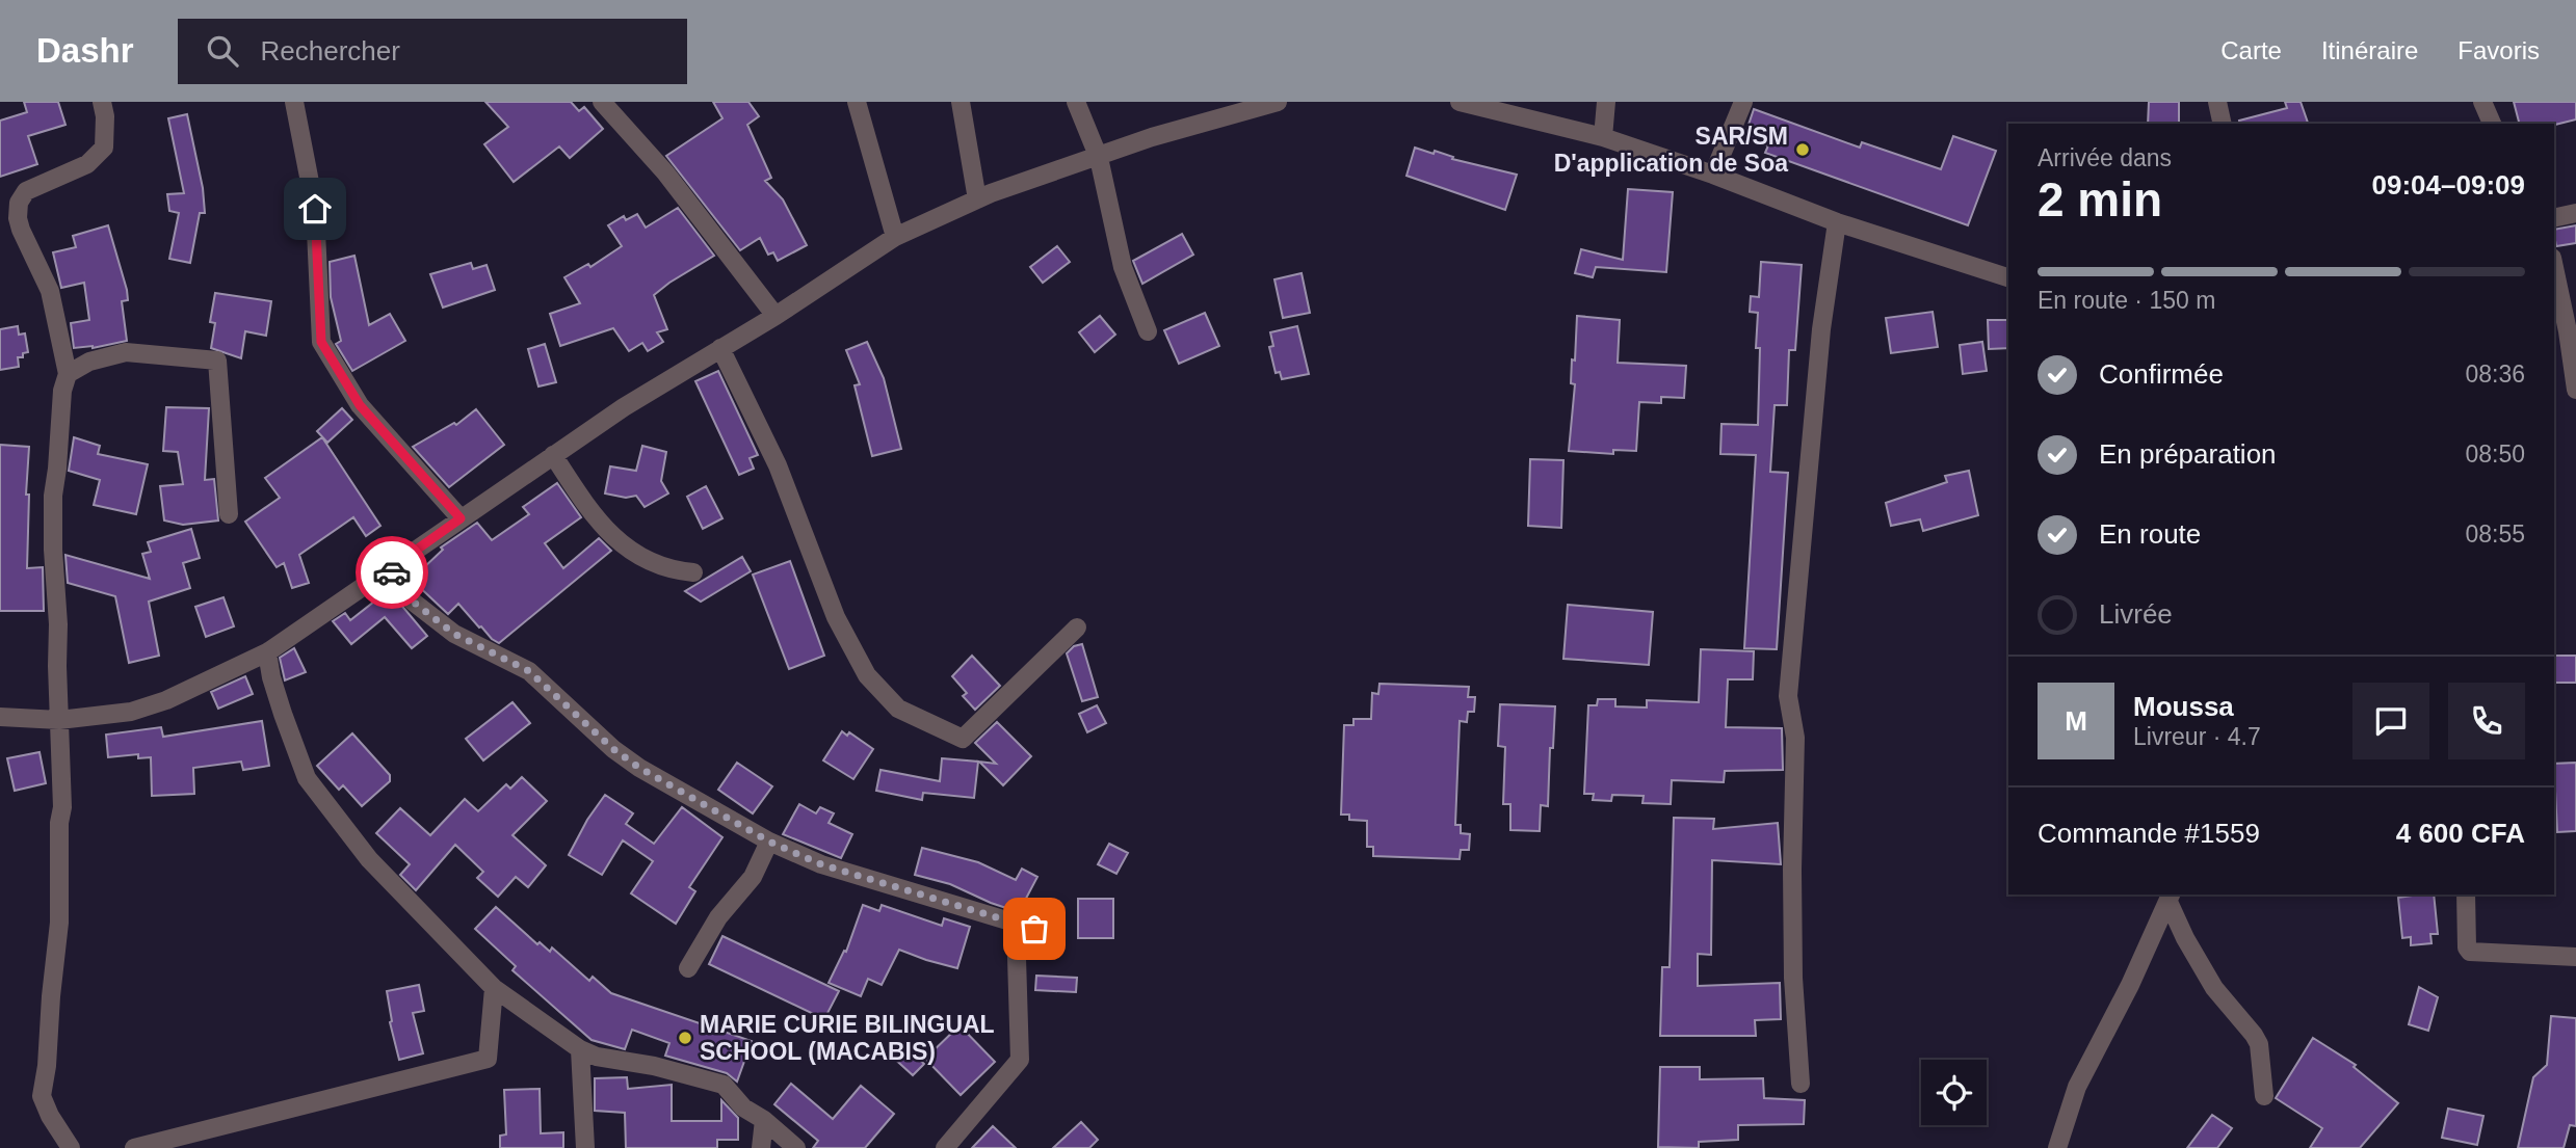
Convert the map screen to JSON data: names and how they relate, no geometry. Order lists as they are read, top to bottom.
{
  "places": ["SAR/SM D'application de Soa", "MARIE CURIE BILINGUAL SCHOOL (MACABIS)"],
  "page": {
    "header": "Dashr",
    "search": "Rechercher",
    "nav": ["Carte", "Itinéraire", "Favoris"],
    "heading": ["2 min", "Arrivée dans", "09:04–09:09"],
    "panel": [
      "Moussa",
      "Livreur · 4.7",
      "Commande #1559",
      "4 600 CFA"
    ],
    "bar": "En route · 150 m",
    "list": [
      ["Confirmée", "08:36"],
      ["En préparation", "08:50"],
      ["En route", "08:55"],
      "Livrée"
    ],
    "round": "M"
  }
}
